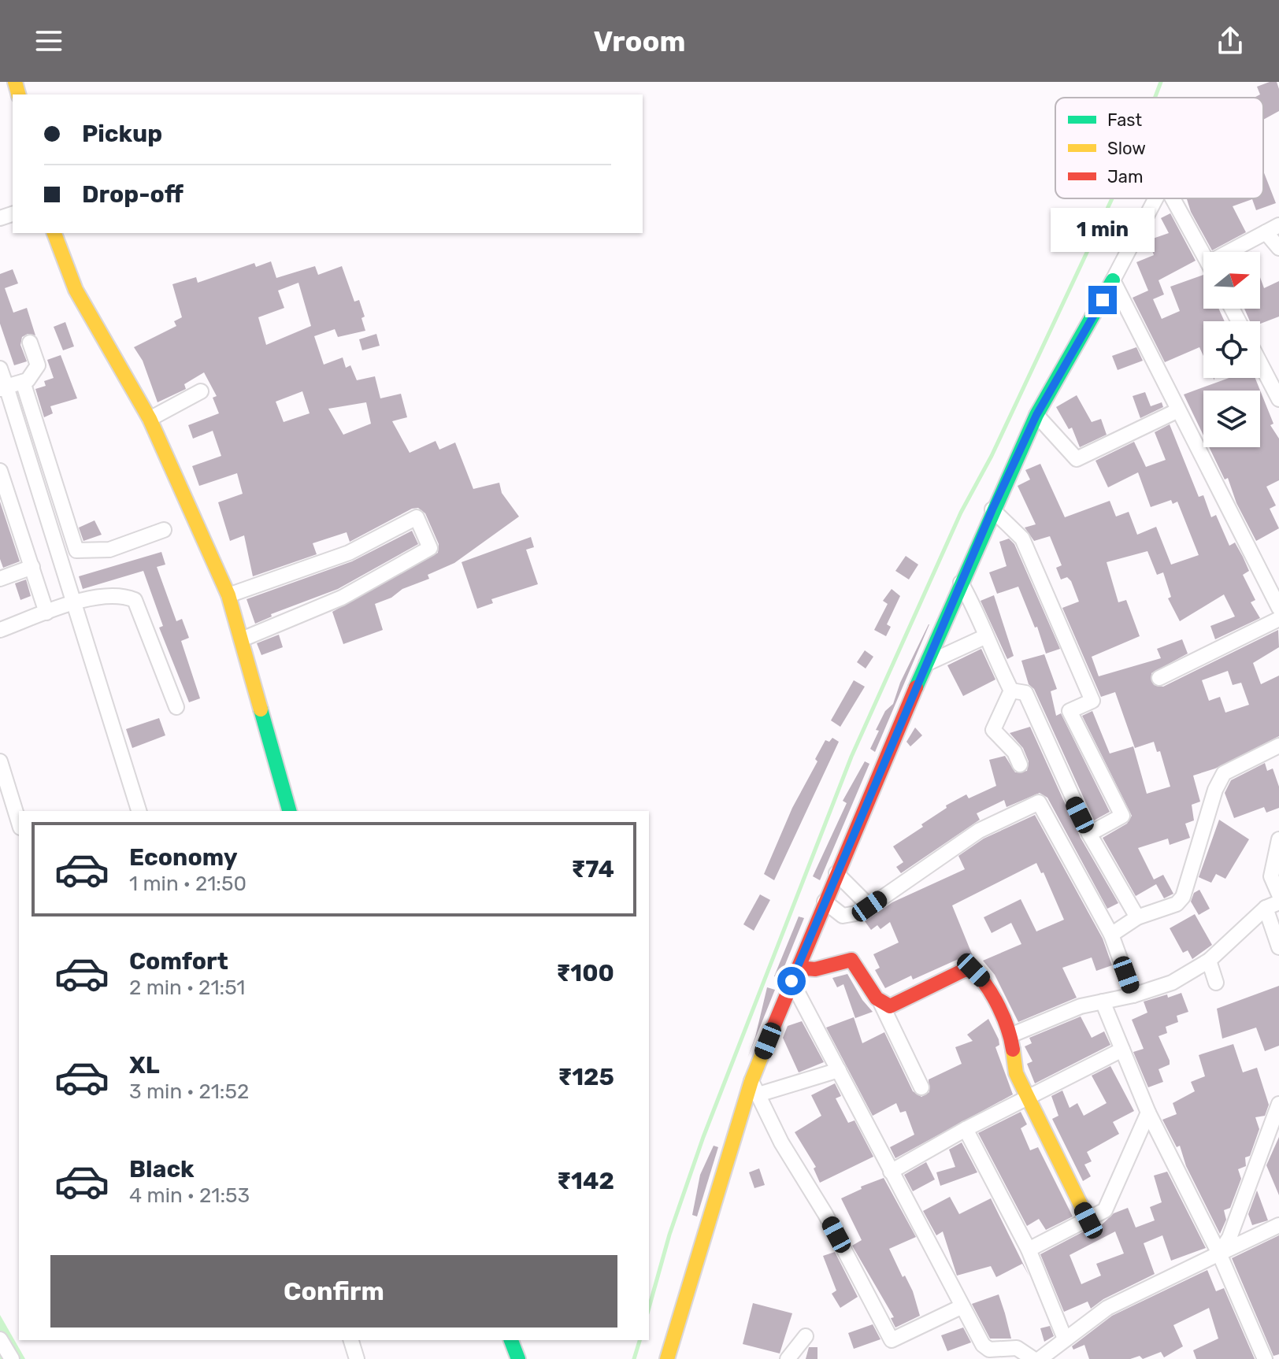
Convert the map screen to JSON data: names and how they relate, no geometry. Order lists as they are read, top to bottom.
{
  "legend": ["Fast", "Slow", "Jam"],
  "north": "right",
  "page": {
    "header": "Vroom",
    "banner": ["Pickup", "Drop-off"],
    "bubble": "1 min",
    "list": [
      {
        "name": "Economy",
        "note": "1 min · 21:50",
        "value": "₹74"
      },
      {
        "name": "Comfort",
        "note": "2 min · 21:51",
        "value": "₹100"
      },
      {
        "name": "XL",
        "note": "3 min · 21:52",
        "value": "₹125"
      },
      {
        "name": "Black",
        "note": "4 min · 21:53",
        "value": "₹142"
      }
    ],
    "buttons": "Confirm"
  }
}
